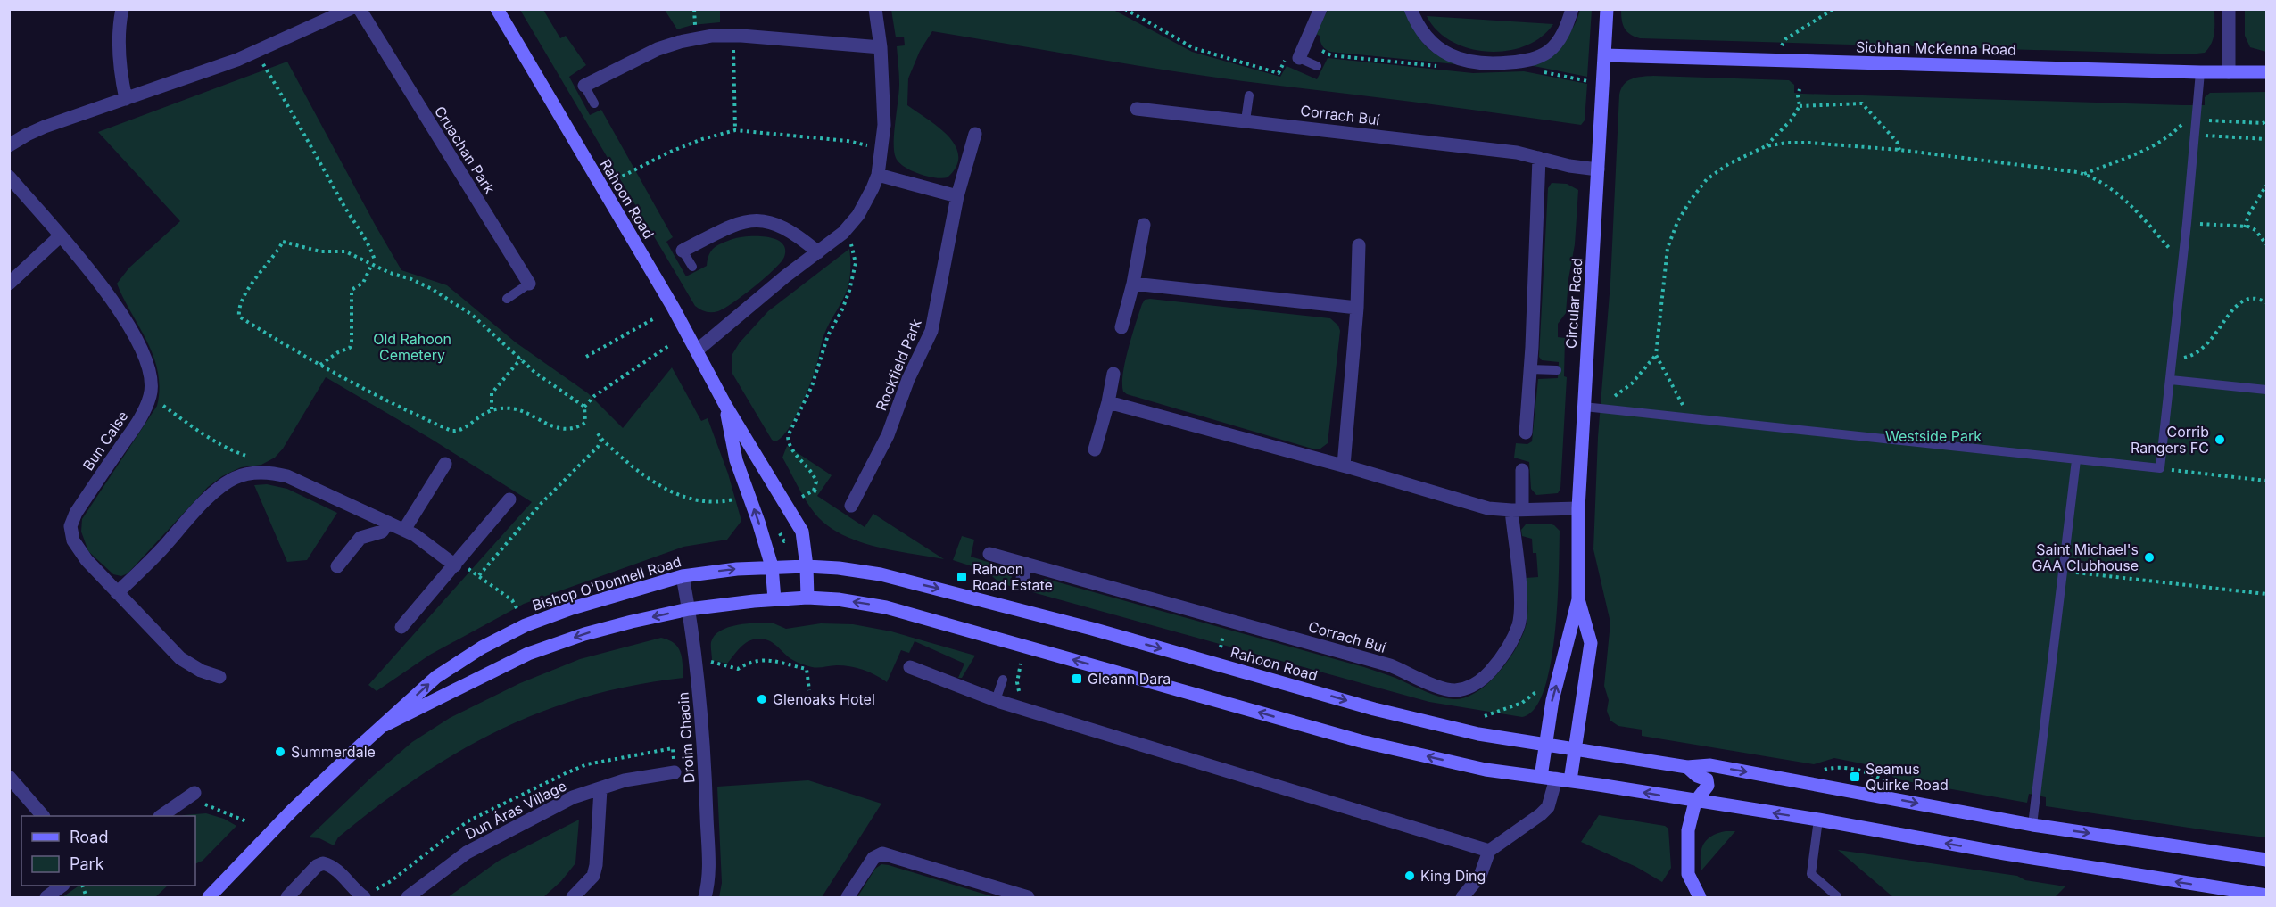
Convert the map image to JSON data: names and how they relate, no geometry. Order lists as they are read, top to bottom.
{
  "streets": {
    "main road": [
      "Siobhan McKenna Road",
      "Rahoon Road",
      "Circular Road",
      "Bishop O'Donnell Road"
    ],
    "street": [
      "Corrach Buí",
      "Cruachan Park",
      "Rockfield Park",
      "Bun Caise",
      "Droim Chaoin",
      "Dun Áras Village"
    ]
  },
  "crossings": [
    ["Siobhan McKenna Road", "Circular Road"],
    ["Corrach Buí", "Circular Road"],
    ["Rahoon Road", "Circular Road"],
    ["Rahoon Road", "Bishop O'Donnell Road"],
    ["Bishop O'Donnell Road", "Droim Chaoin"]
  ],
  "parks": ["Old Rahoon Cemetery", "Westside Park"],
  "places": {
    "other": [
      "Corrib Rangers FC",
      "Saint Michael's GAA Clubhouse",
      "Glenoaks Hotel",
      "Summerdale",
      "King Ding"
    ],
    "transit": ["Rahoon Road Estate", "Gleann Dara", "Seamus Quirke Road"]
  },
  "legend": ["Road", "Park"]
}
